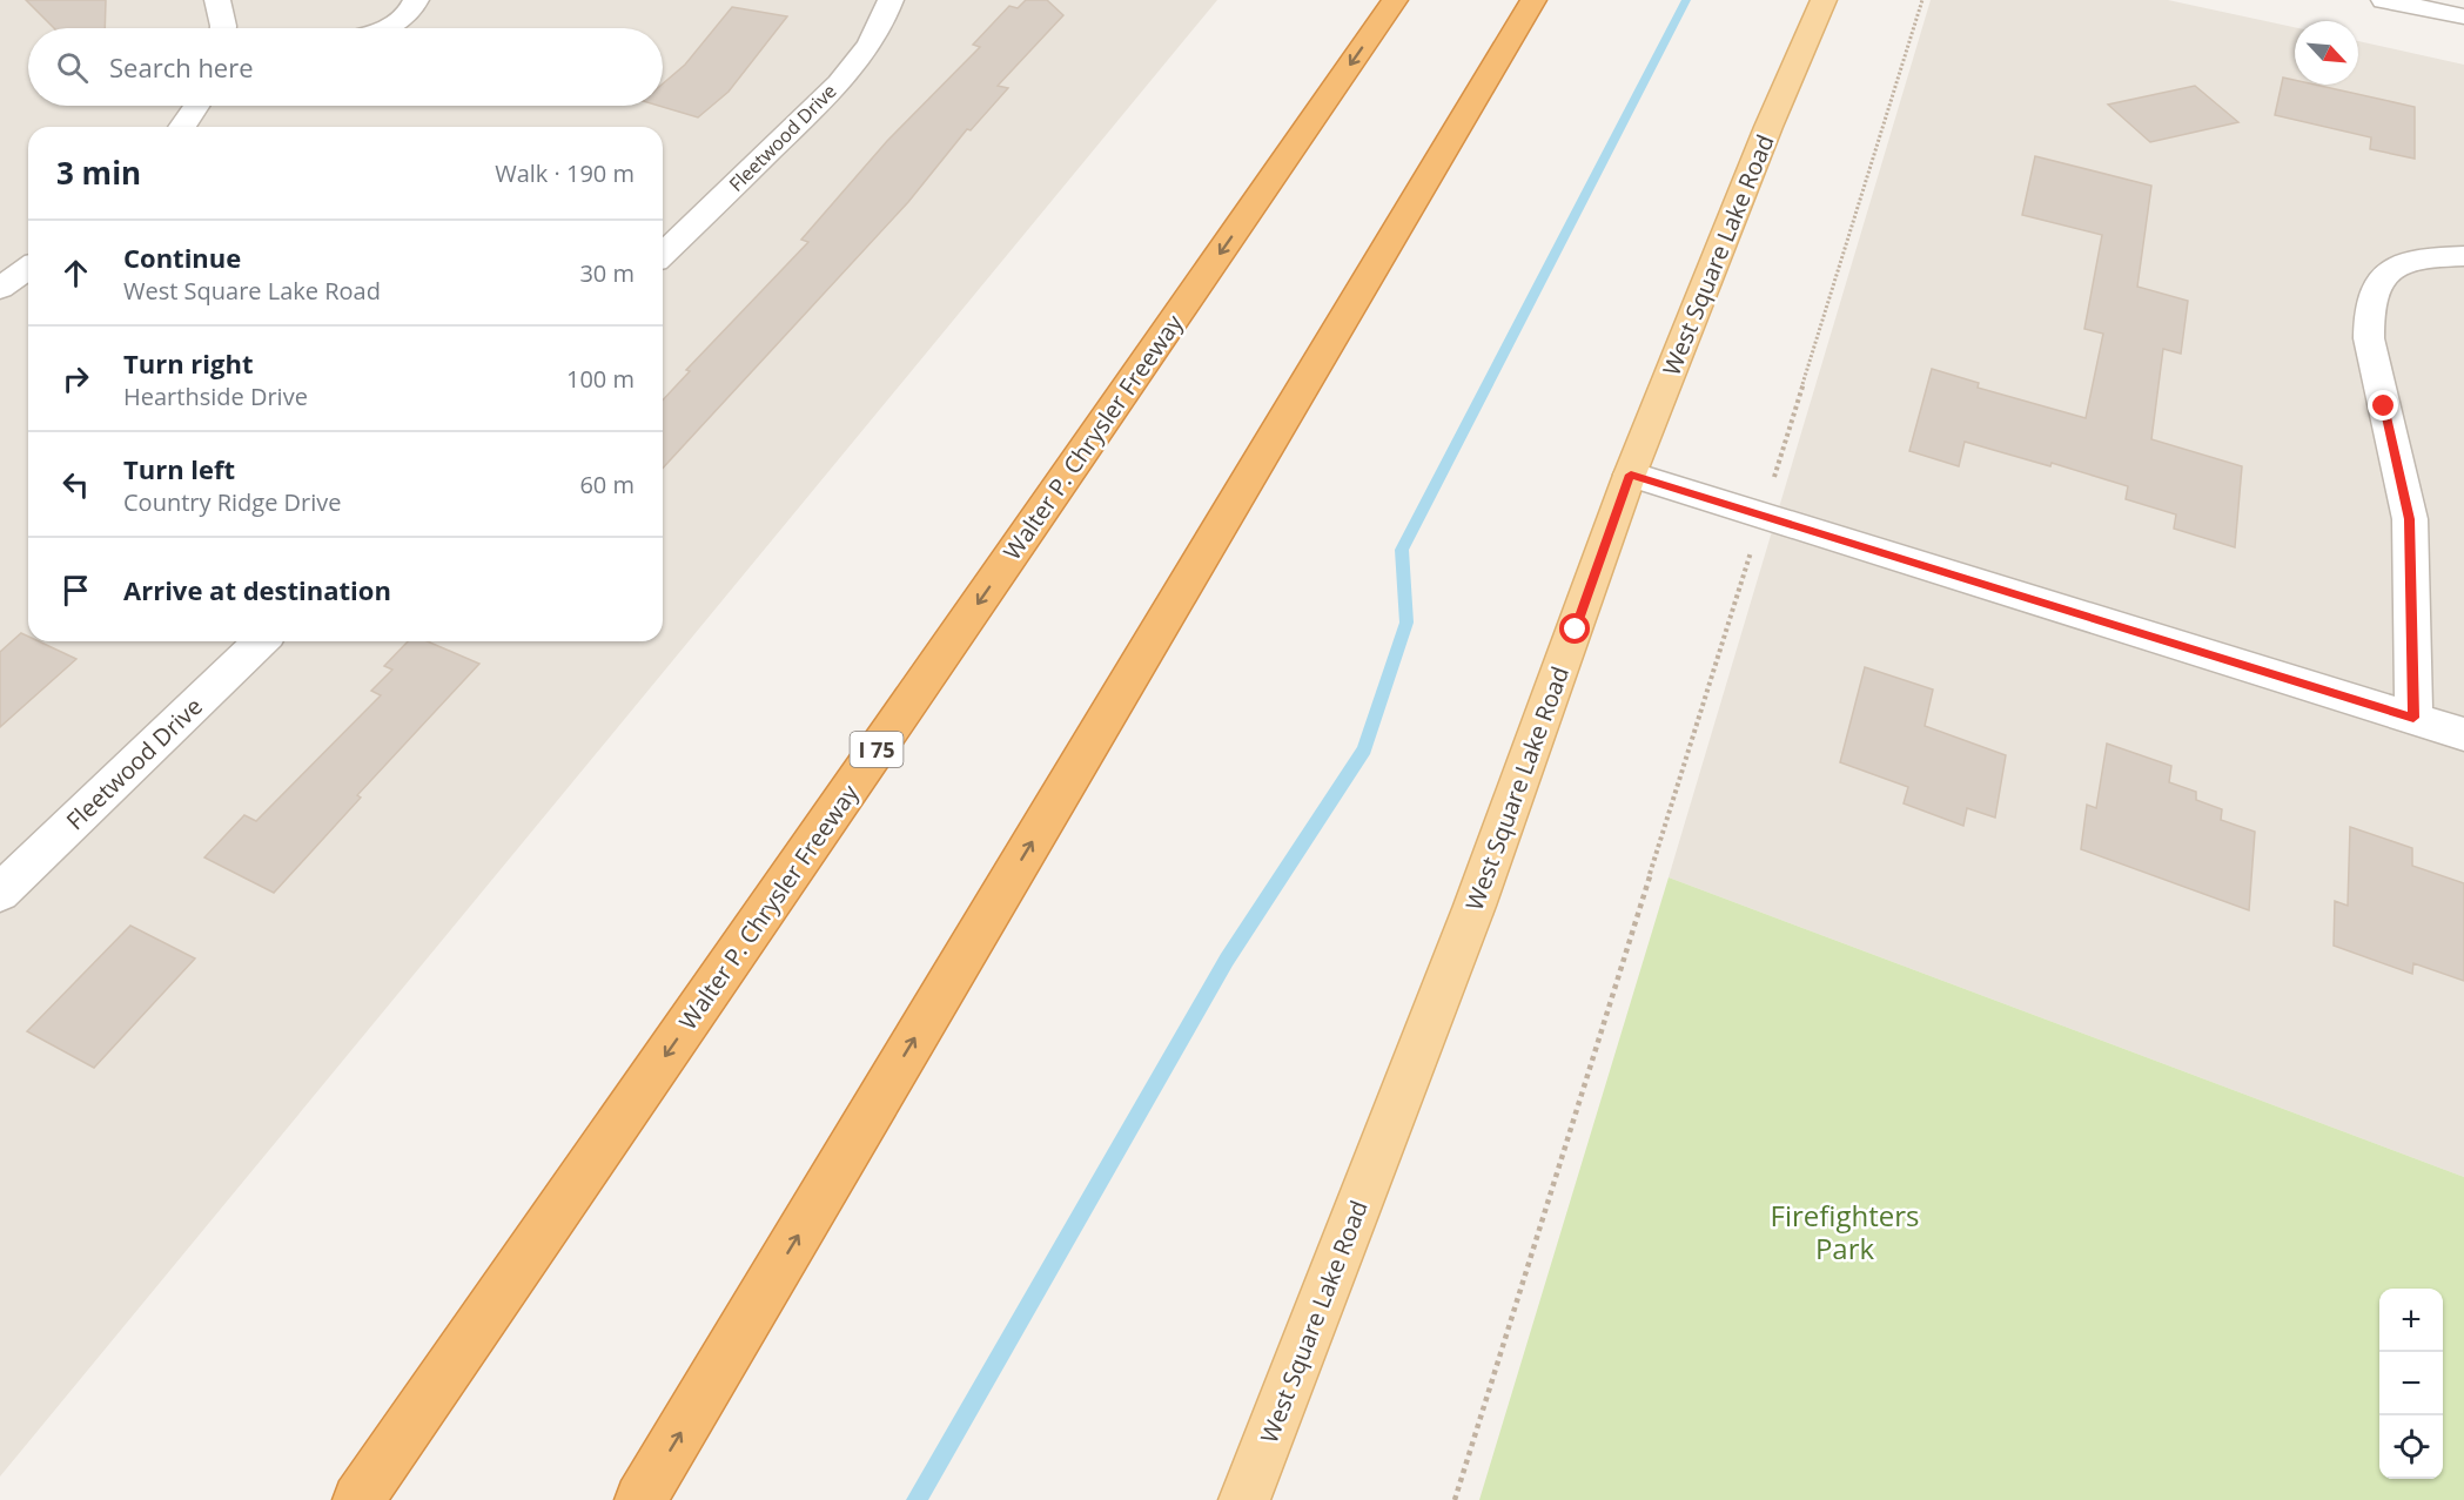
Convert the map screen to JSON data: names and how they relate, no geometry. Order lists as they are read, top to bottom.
{
  "streets": {
    "highway": ["Walter P. Chrysler Freeway", "I 75"],
    "main road": ["West Square Lake Road"],
    "street": ["Fleetwood Drive"]
  },
  "parks": ["Firefighters Park"],
  "north": "bottom right",
  "page": {
    "search": "Search here",
    "heading": ["3 min", "Walk · 190 m"],
    "list": [
      ["Continue", "West Square Lake Road", "30 m"],
      ["Turn right", "Hearthside Drive", "100 m"],
      ["Turn left", "Country Ridge Drive", "60 m"],
      "Arrive at destination"
    ],
    "map_buttons": ["+", "−"]
  }
}
